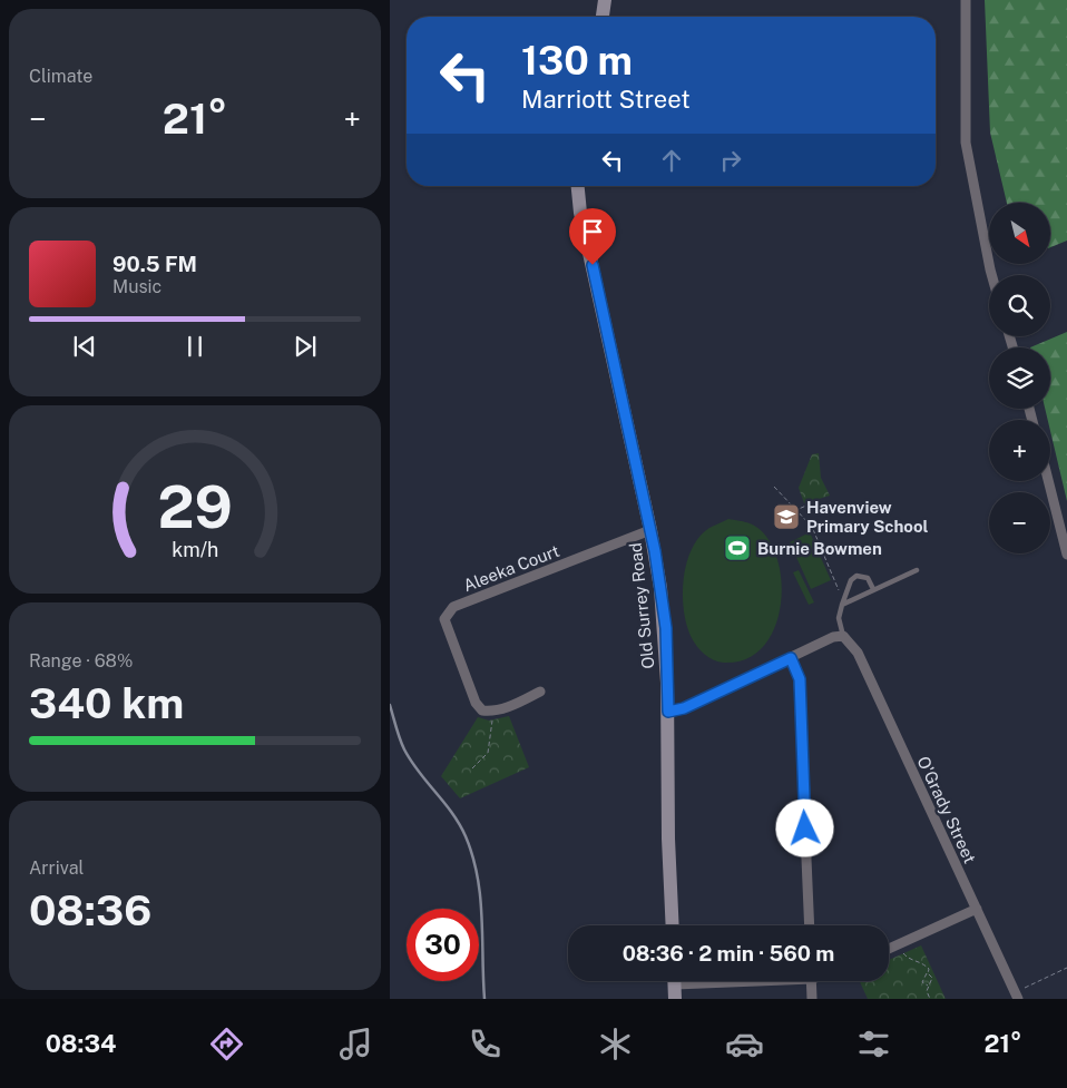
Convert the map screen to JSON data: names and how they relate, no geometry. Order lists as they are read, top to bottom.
{
  "streets": {
    "main road": ["Old Surrey Road"],
    "street": ["Aleeka Court", "O'Grady Street"]
  },
  "crossings": [
    ["Aleeka Court", "Old Surrey Road"]
  ],
  "places": {
    "school or university": ["Havenview Primary School"],
    "sports": ["Burnie Bowmen"]
  },
  "north": "bottom right",
  "page": {
    "tile": [
      "Climate",
      ["Range · 68%", "340 km"],
      ["Arrival", "08:36"]
    ],
    "turn": ["130 m", "Marriott Street"],
    "heat": ["−", "21°", "+"],
    "map_buttons": ["+", "−"],
    "song": ["90.5 FM", "Music"],
    "limit": "30",
    "trip": "08:36 · 2 min · 560 m",
    "tabs": ["08:34", "21°"],
    "gauge": ["29", "km/h"]
  }
}
